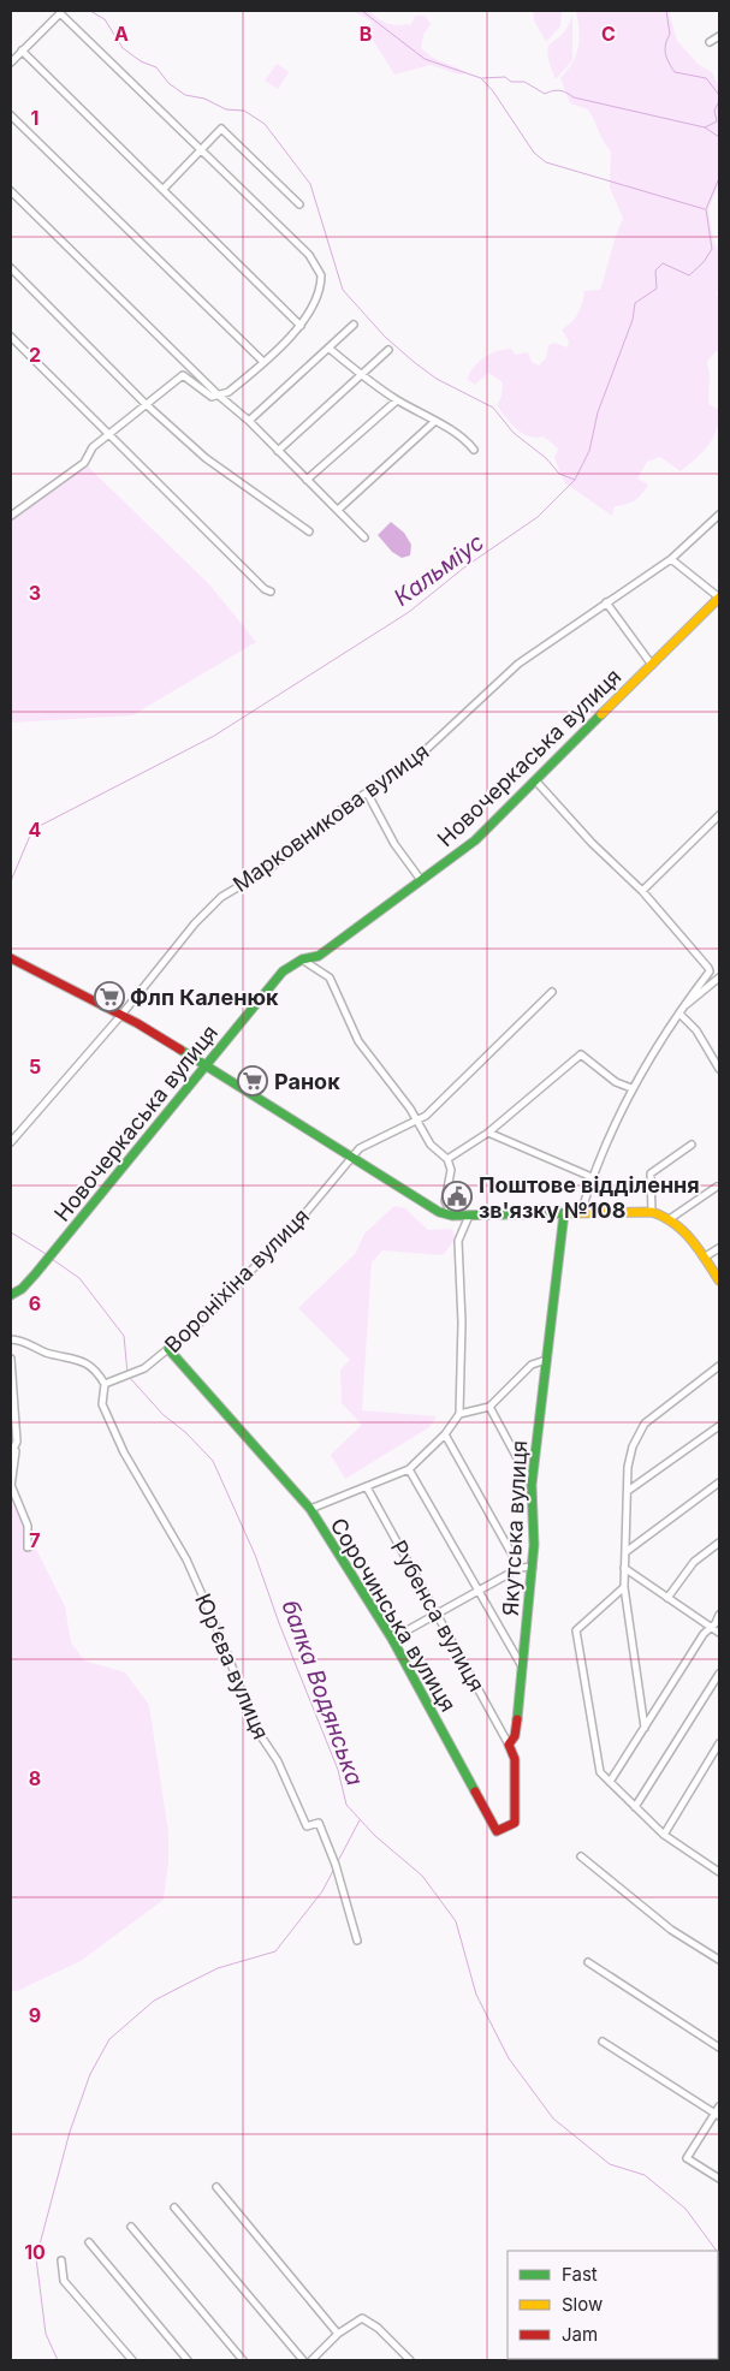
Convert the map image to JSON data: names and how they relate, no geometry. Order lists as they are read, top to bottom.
{
  "streets": {
    "street": [
      "Новочеркаська вулиця",
      "Марковникова вулиця",
      "Вороніхіна вулиця",
      "Якутська вулиця",
      "Сорочинська вулиця",
      "Рубенса вулиця",
      "Юр’єва вулиця"
    ]
  },
  "crossings": [
    ["Вороніхіна вулиця", "Сорочинська вулиця"],
    ["Вороніхіна вулиця", "Юр’єва вулиця"],
    ["Якутська вулиця", "Сорочинська вулиця"],
    ["Якутська вулиця", "Рубенса вулиця"]
  ],
  "water": ["Кальміус", "балка Водянська"],
  "places": {
    "supermarket": ["Флп Каленюк", "Ранок"],
    "public building": ["Поштове відділення зв'язку №108"]
  },
  "legend": ["Fast", "Slow", "Jam"],
  "grid": {
    "columns": ["A", "B", "C"],
    "rows": [
      "1",
      "2",
      "3",
      "4",
      "5",
      "6",
      "7",
      "8",
      "9",
      "10"
    ]
  }
}
